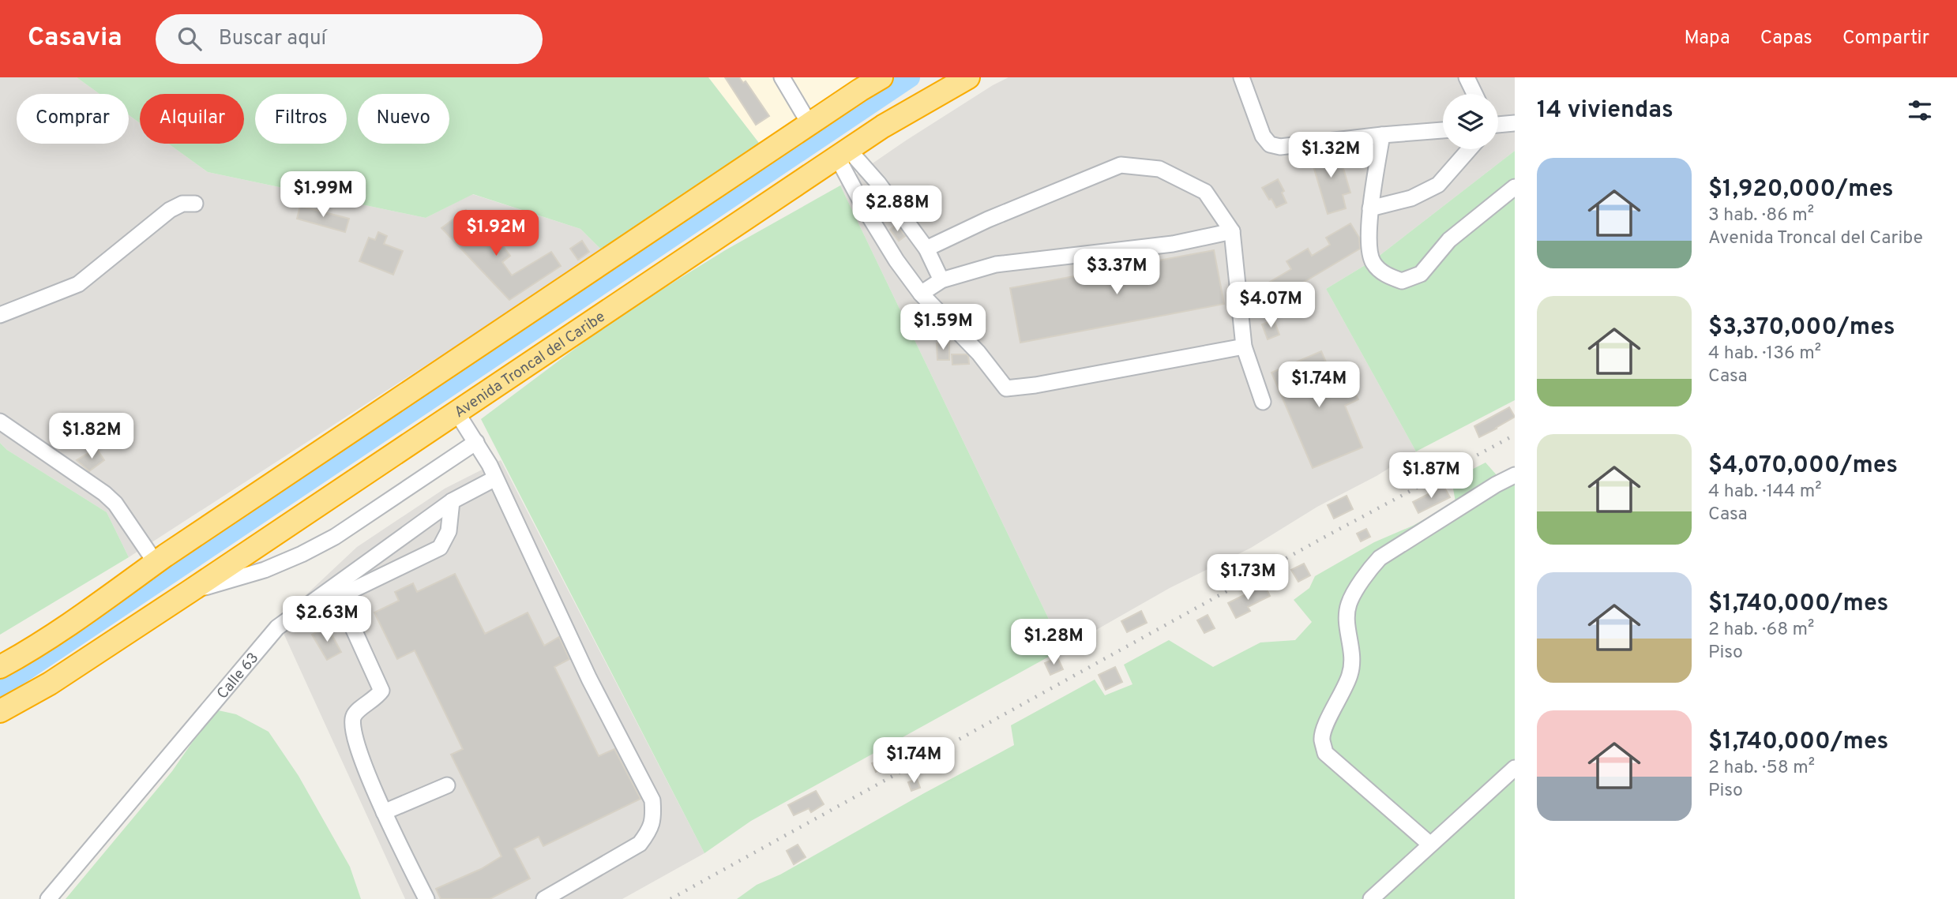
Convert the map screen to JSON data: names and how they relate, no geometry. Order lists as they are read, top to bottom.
{
  "streets": {
    "highway": ["Avenida Troncal del Caribe"],
    "street": ["Calle 63"]
  },
  "page": {
    "header": "Casavia",
    "search": "Buscar aquí",
    "nav": ["Mapa", "Capas", "Compartir"],
    "heading": "14 viviendas",
    "chip": [
      "Comprar",
      "Alquilar",
      "Filtros",
      "Nuevo"
    ],
    "price": [
      "$1.32M",
      "$1.99M",
      "$2.88M",
      "$1.92M",
      "$3.37M",
      "$4.07M",
      "$1.59M",
      "$1.74M",
      "$1.82M",
      "$1.87M",
      "$1.73M",
      "$2.63M",
      "$1.28M",
      "$1.74M"
    ],
    "list": [
      {
        "name": "$1,920,000/mes",
        "note": "3 hab. · 86 m² · Avenida Troncal del Caribe"
      },
      {
        "name": "$3,370,000/mes",
        "note": "4 hab. · 136 m² · Casa"
      },
      {
        "name": "$4,070,000/mes",
        "note": "4 hab. · 144 m² · Casa"
      },
      {
        "name": "$1,740,000/mes",
        "note": "2 hab. · 68 m² · Piso"
      },
      {
        "name": "$1,740,000/mes",
        "note": "2 hab. · 58 m² · Piso"
      }
    ]
  }
}
